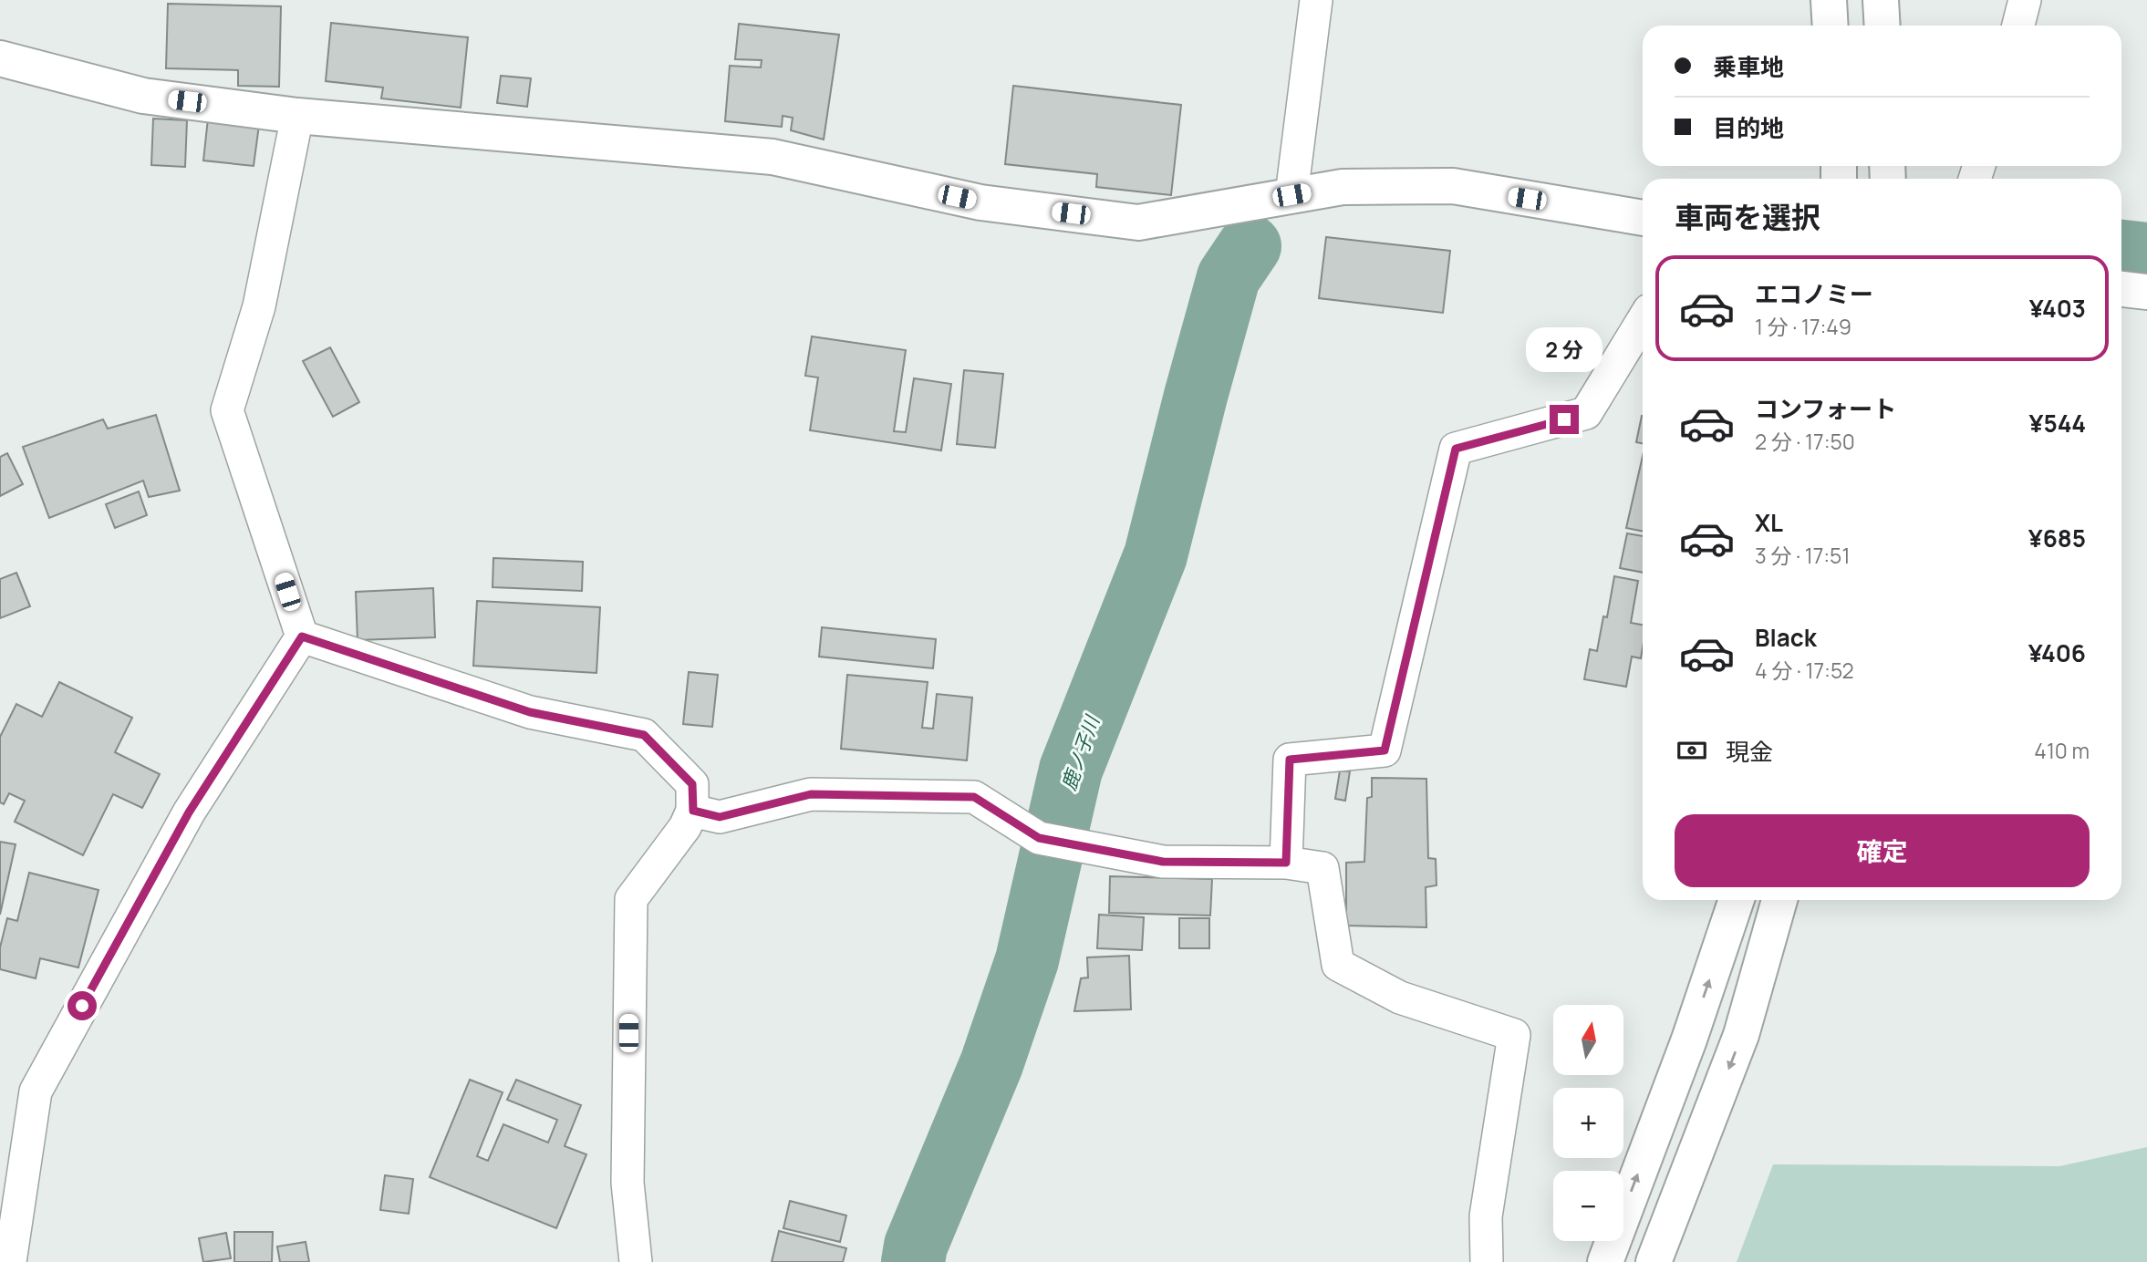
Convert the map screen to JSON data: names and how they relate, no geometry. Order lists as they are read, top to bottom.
{
  "water": ["鹿ノ子川"],
  "north": "top",
  "page": {
    "banner": ["乗車地", "目的地"],
    "heading": "車両を選択",
    "list": [
      {
        "name": "エコノミー",
        "note": "1 分 · 17:49",
        "value": "¥403"
      },
      {
        "name": "コンフォート",
        "note": "2 分 · 17:50",
        "value": "¥544"
      },
      {
        "name": "XL",
        "note": "3 分 · 17:51",
        "value": "¥685"
      },
      {
        "name": "Black",
        "note": "4 分 · 17:52",
        "value": "¥406"
      }
    ],
    "bubble": "2 分",
    "pay": ["現金", "410 m"],
    "buttons": "確定",
    "map_buttons": ["+", "−"]
  }
}
